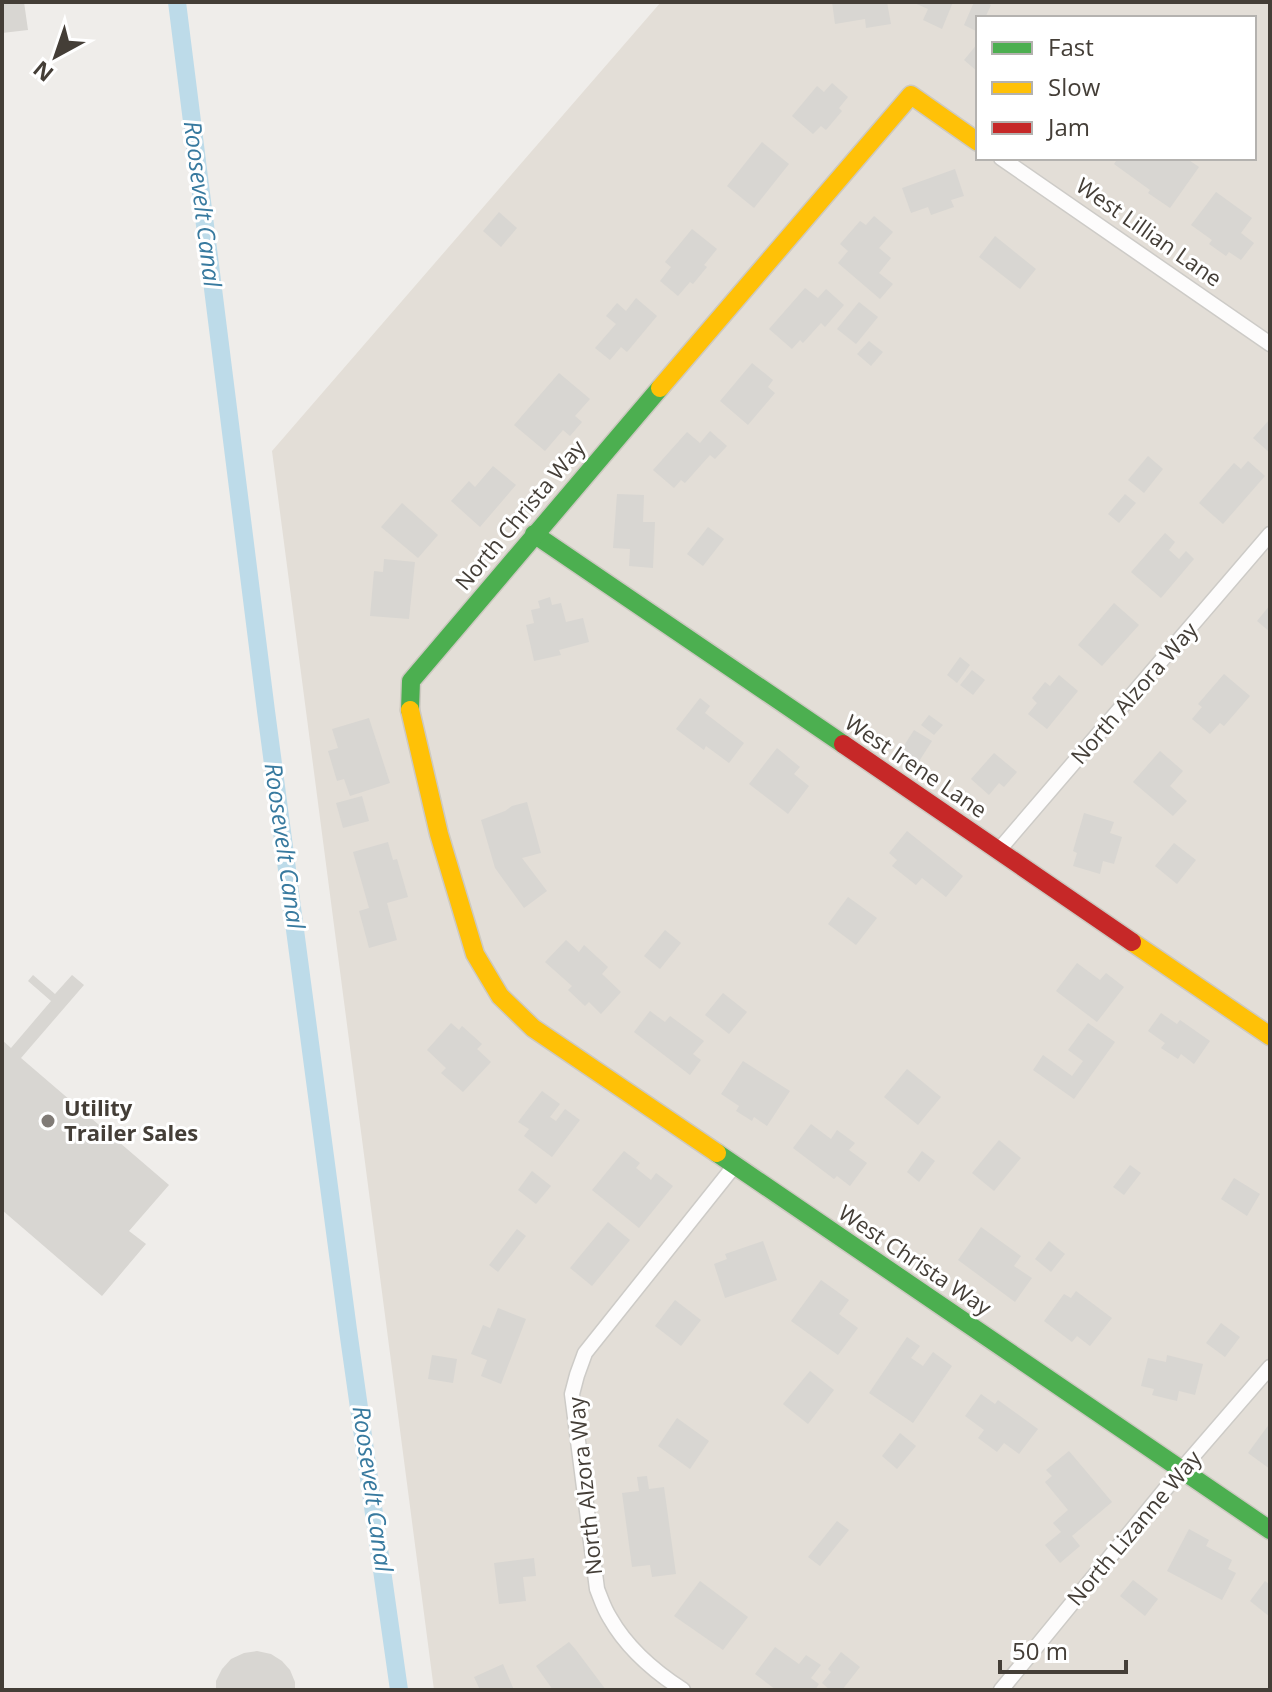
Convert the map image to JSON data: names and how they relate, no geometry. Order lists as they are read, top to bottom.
{
  "streets": {
    "street": [
      "West Lillian Lane",
      "North Christa Way",
      "North Alzora Way",
      "West Irene Lane",
      "West Christa Way",
      "North Lizanne Way"
    ]
  },
  "crossings": [
    ["North Christa Way", "West Irene Lane"],
    ["North Christa Way", "West Christa Way"],
    ["North Alzora Way", "West Irene Lane"],
    ["North Alzora Way", "West Christa Way"],
    ["West Christa Way", "North Lizanne Way"]
  ],
  "water": ["Roosevelt Canal"],
  "places": ["Utility Trailer Sales"],
  "legend": ["Fast", "Slow", "Jam"],
  "scale_bar": "50 m",
  "north": "bottom left"
}
